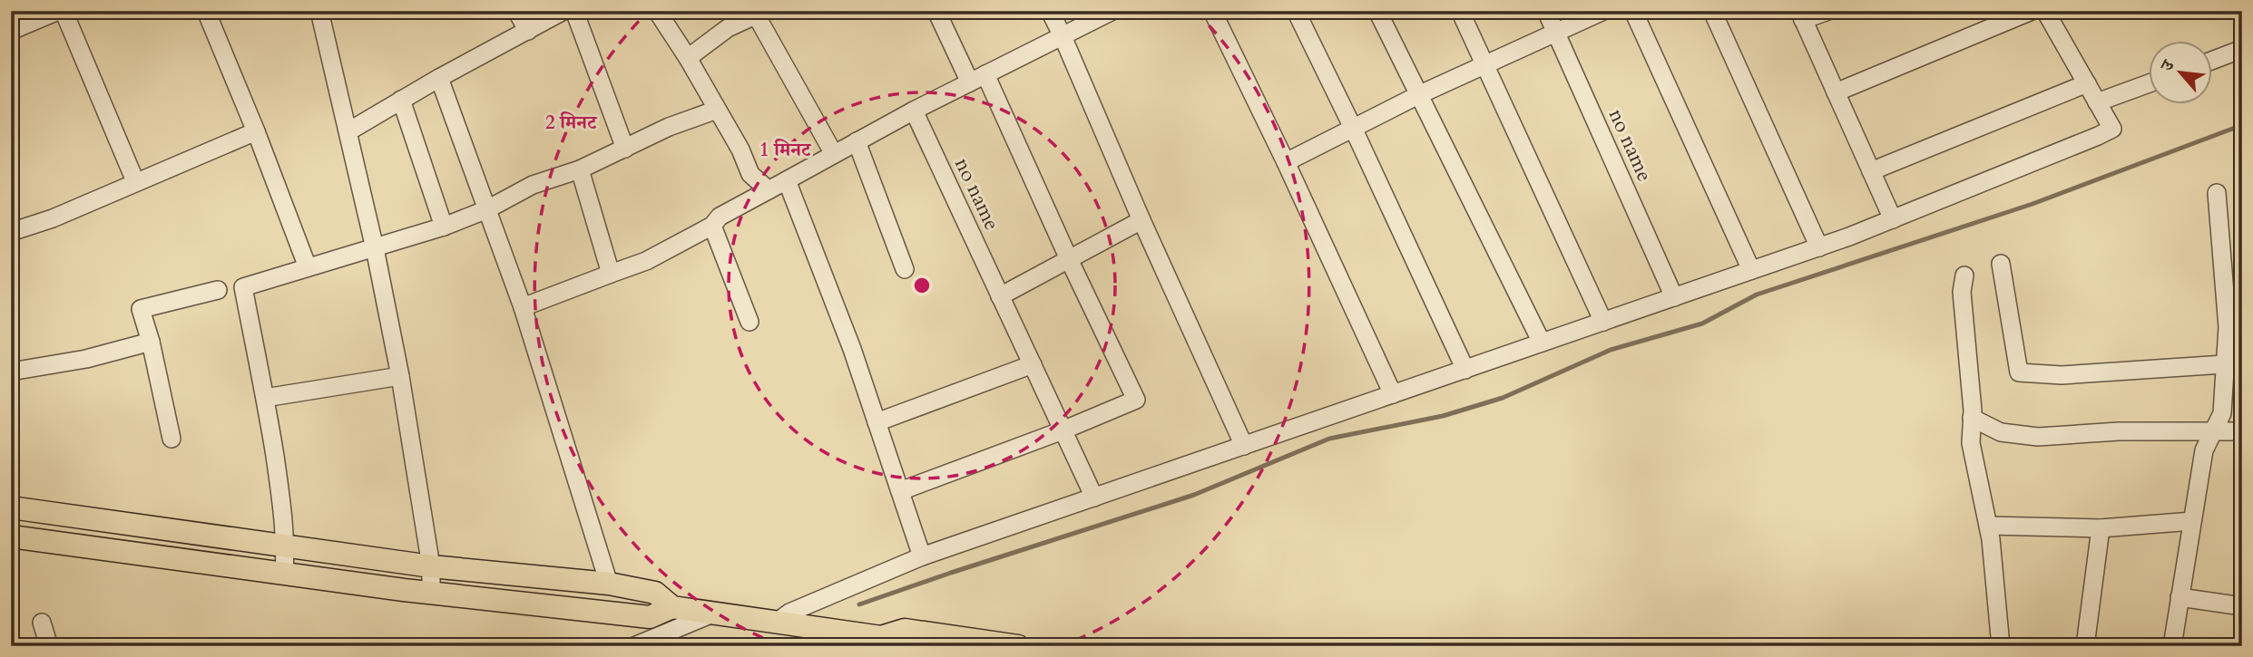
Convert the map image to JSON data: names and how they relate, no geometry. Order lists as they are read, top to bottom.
{
  "streets": {
    "street": ["no name"]
  },
  "north": "top left",
  "rings": ["2 मिनट", "1 मिनट"]
}
